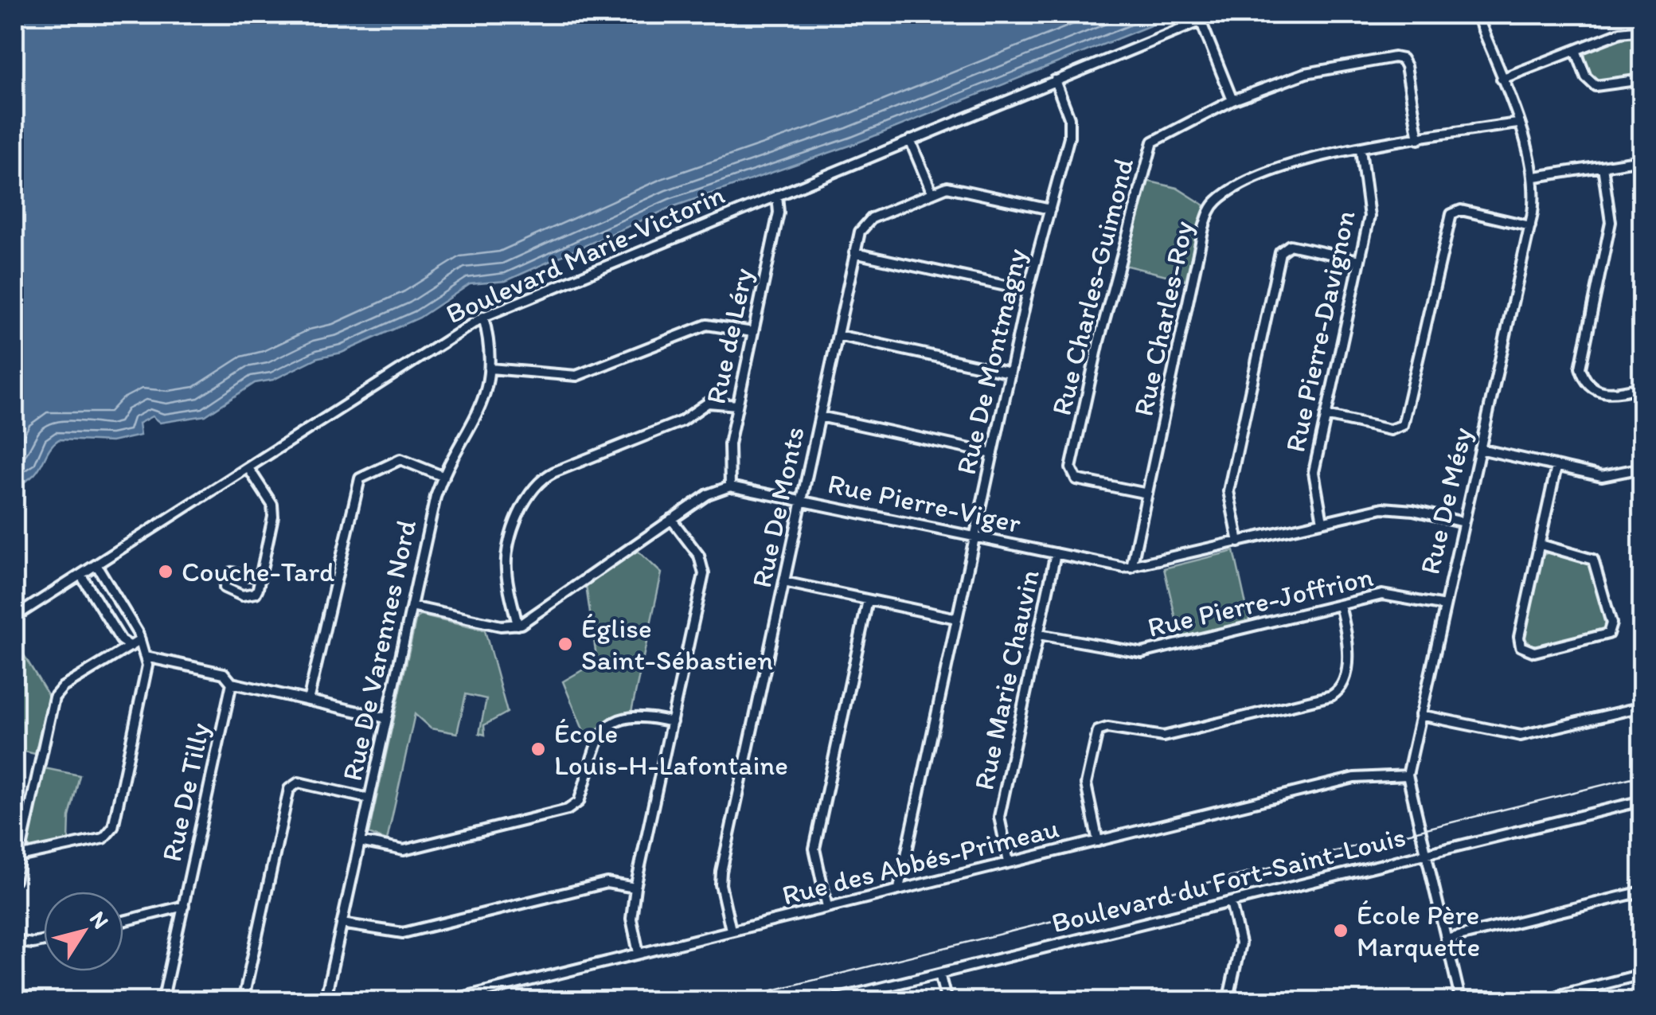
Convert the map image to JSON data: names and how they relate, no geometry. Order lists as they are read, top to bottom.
{
  "streets": {
    "street": [
      "Boulevard Marie-Victorin",
      "Rue Charles-Guimond",
      "Rue Charles-Roy",
      "Rue Pierre-Davignon",
      "Rue de Léry",
      "Rue De Montmagny",
      "Rue De Mésy",
      "Rue Pierre-Viger",
      "Rue De Monts",
      "Rue Pierre-Joffrion",
      "Rue De Varennes Nord",
      "Rue Marie Chauvin",
      "Rue De Tilly",
      "Rue des Abbés-Primeau",
      "Boulevard du Fort-Saint-Louis"
    ]
  },
  "crossings": [
    ["Boulevard Marie-Victorin", "Rue de Léry"],
    ["Boulevard Marie-Victorin", "Rue De Montmagny"],
    ["Boulevard Marie-Victorin", "Rue De Varennes Nord"],
    ["Rue Charles-Guimond", "Rue Charles-Roy"],
    ["Rue Charles-Roy", "Rue Pierre-Davignon"],
    ["Rue Charles-Roy", "Rue De Mésy"],
    ["Rue Charles-Roy", "Rue Pierre-Viger"],
    ["Rue Pierre-Davignon", "Rue Pierre-Viger"],
    ["Rue de Léry", "Rue Pierre-Viger"],
    ["Rue De Montmagny", "Rue Pierre-Viger"],
    ["Rue De Montmagny", "Rue des Abbés-Primeau"],
    ["Rue De Mésy", "Rue Pierre-Viger"],
    ["Rue De Mésy", "Rue Pierre-Joffrion"],
    ["Rue De Mésy", "Rue des Abbés-Primeau"],
    ["Rue De Mésy", "Boulevard du Fort-Saint-Louis"],
    ["Rue Pierre-Viger", "Rue De Monts"],
    ["Rue Pierre-Viger", "Rue Marie Chauvin"],
    ["Rue De Monts", "Rue des Abbés-Primeau"],
    ["Rue Pierre-Joffrion", "Rue Marie Chauvin"],
    ["Rue Marie Chauvin", "Rue des Abbés-Primeau"]
  ],
  "places": [
    "Couche-Tard",
    "Église Saint-Sébastien",
    "École Louis-H-Lafontaine",
    "École Père Marquette"
  ],
  "north": "top right"
}
